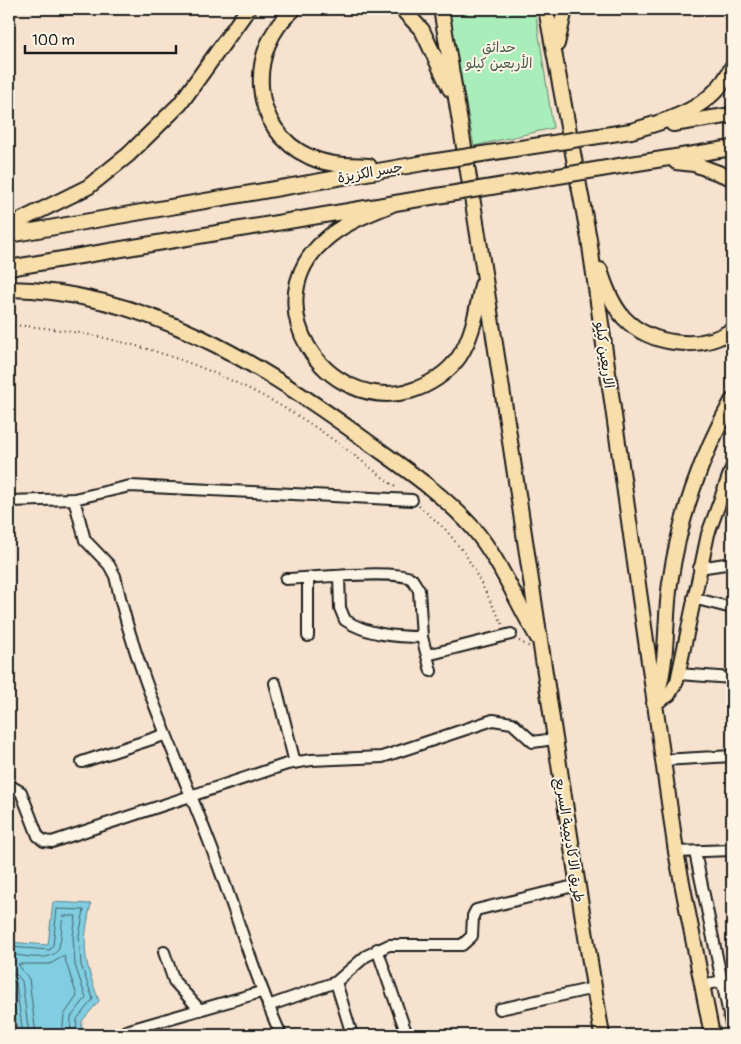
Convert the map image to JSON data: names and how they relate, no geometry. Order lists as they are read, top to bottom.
{
  "streets": {
    "highway": ["جسر الكزيزة", "الاربعين كيلو", "طريق الاكاديمية السريع"]
  },
  "parks": ["حدائق الأربعين كيلو"],
  "scale_bar": "100 m"
}
